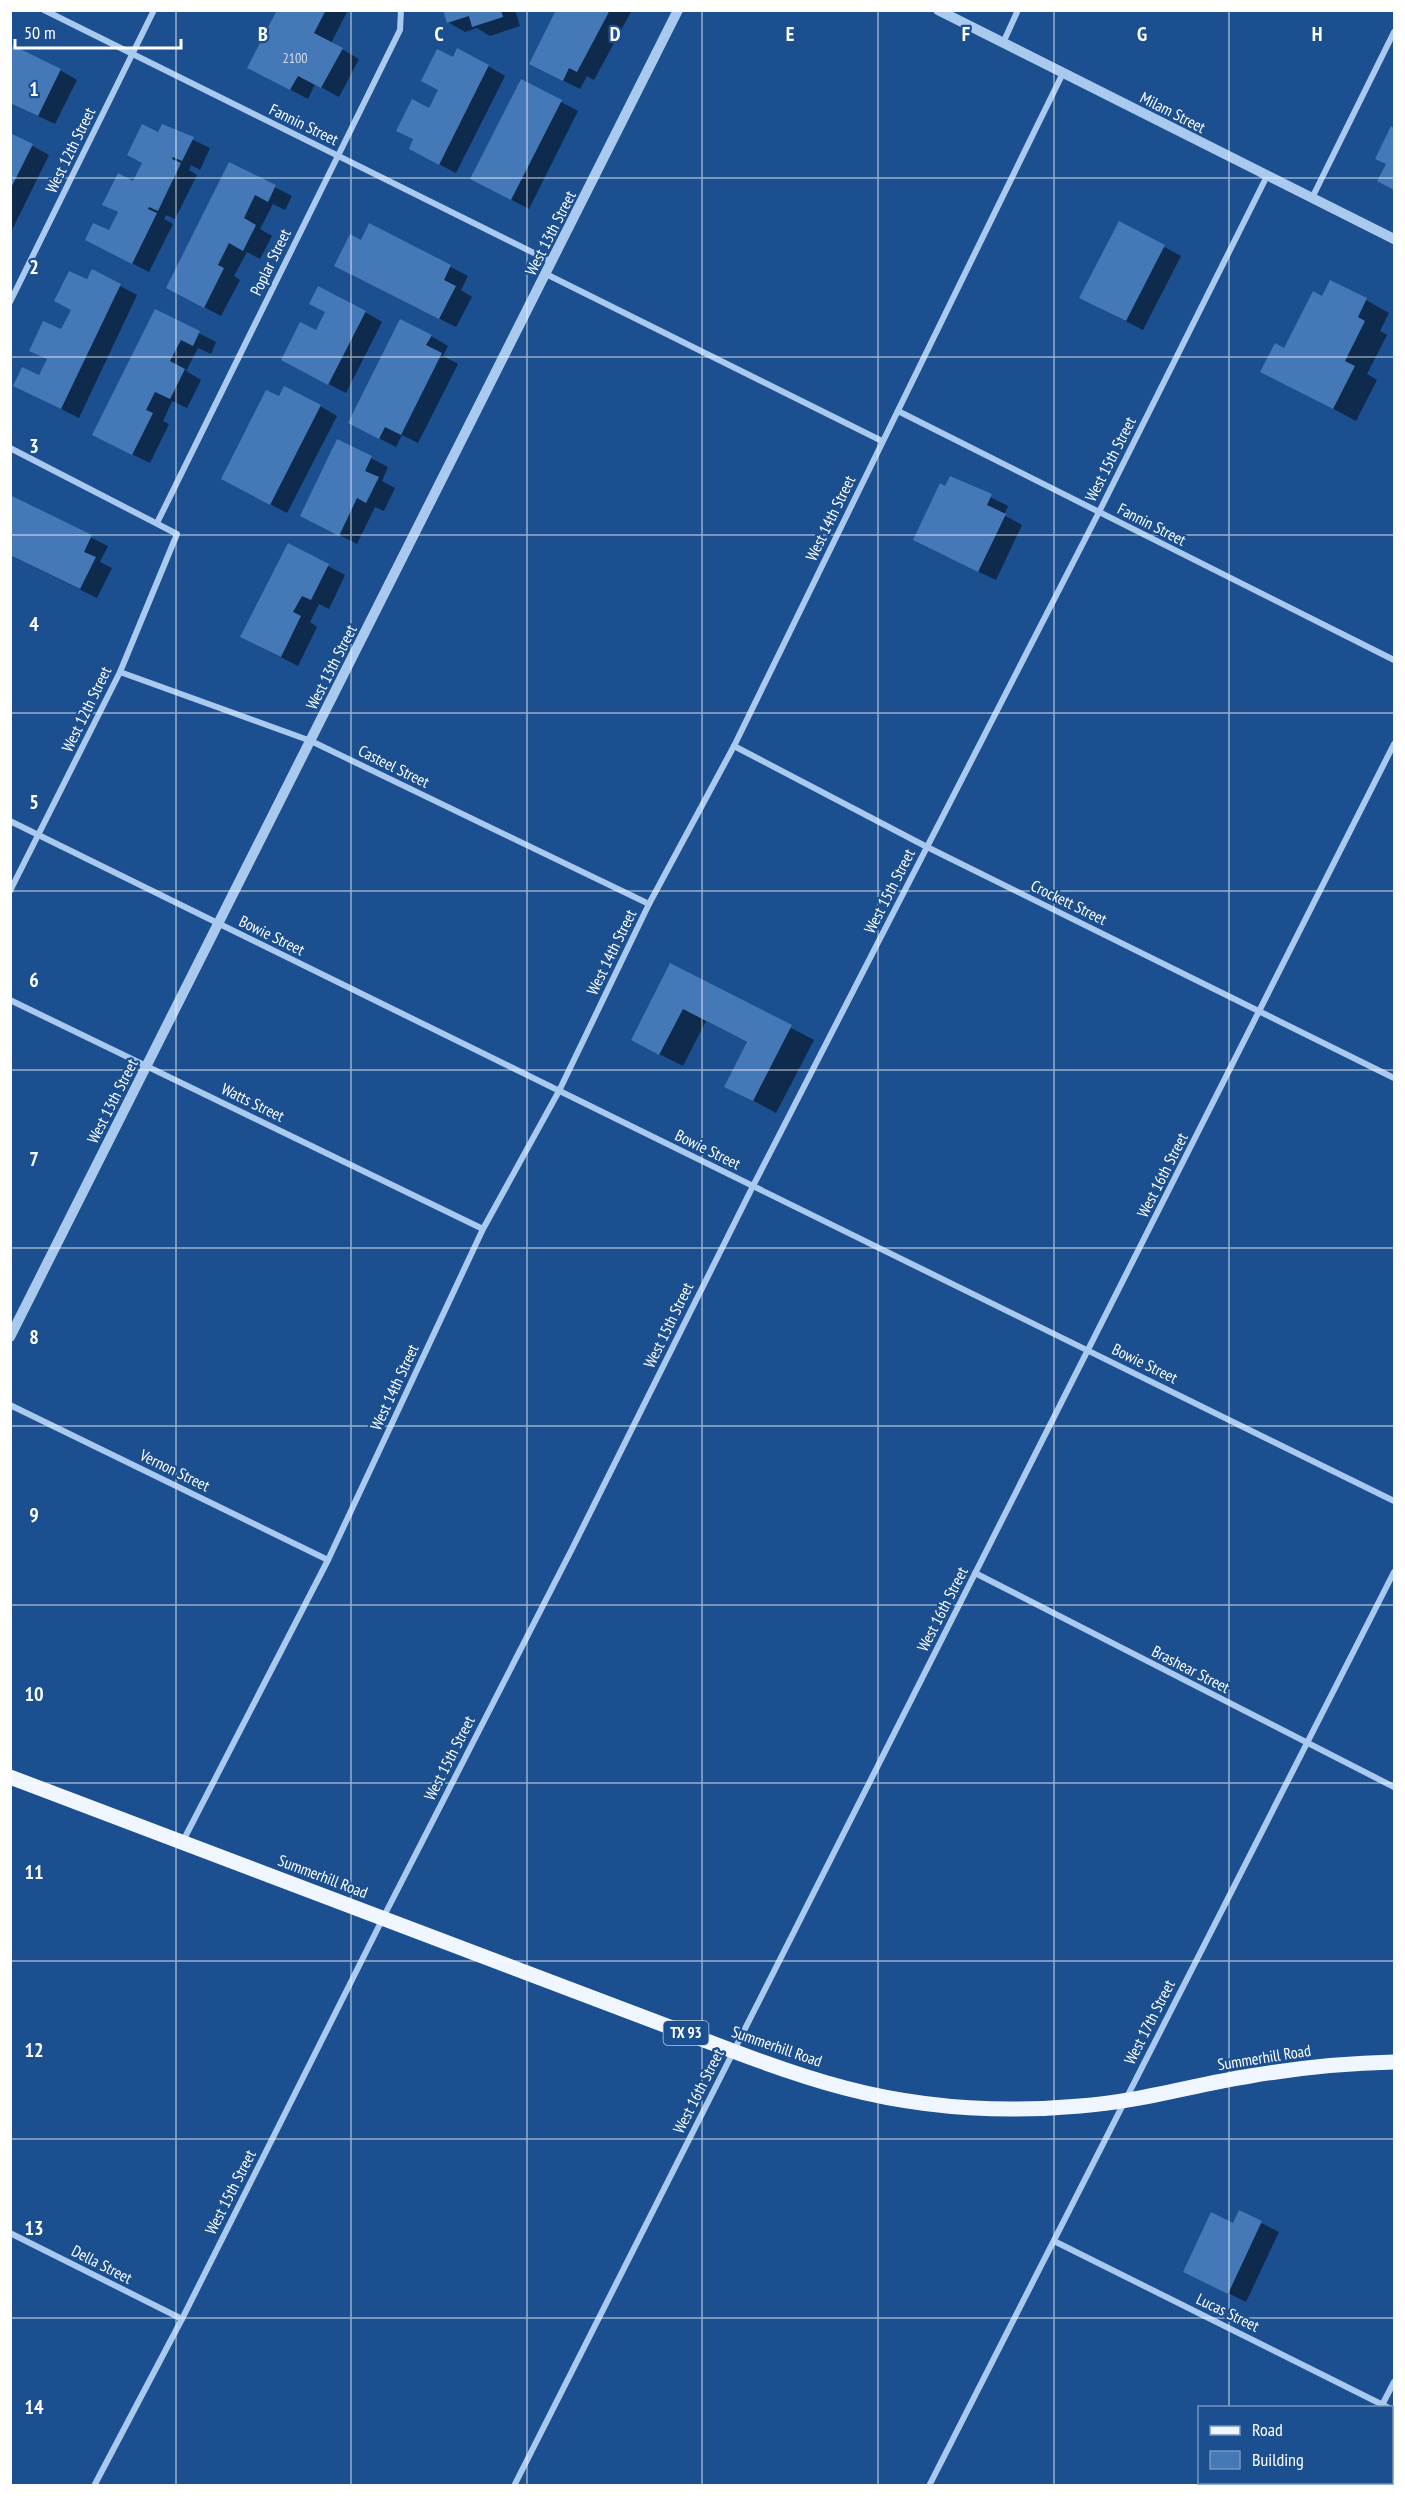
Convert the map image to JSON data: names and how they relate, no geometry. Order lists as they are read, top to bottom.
{
  "streets": {
    "main road": ["Summerhill Road", "TX 93"],
    "street": [
      "Milam Street",
      "Fannin Street",
      "West 12th Street",
      "West 13th Street",
      "Poplar Street",
      "West 15th Street",
      "West 14th Street",
      "Casteel Street",
      "Crockett Street",
      "Bowie Street",
      "Watts Street",
      "West 16th Street",
      "Vernon Street",
      "Brashear Street",
      "West 17th Street",
      "Della Street",
      "Lucas Street"
    ]
  },
  "crossings": [
    ["Milam Street", "West 15th Street"],
    ["Milam Street", "West 14th Street"],
    ["Fannin Street", "West 12th Street"],
    ["Fannin Street", "West 13th Street"],
    ["Fannin Street", "Poplar Street"],
    ["Fannin Street", "West 15th Street"],
    ["Fannin Street", "West 14th Street"],
    ["West 12th Street", "Poplar Street"],
    ["West 12th Street", "Casteel Street"],
    ["West 12th Street", "Bowie Street"],
    ["West 13th Street", "Casteel Street"],
    ["West 13th Street", "Bowie Street"],
    ["West 13th Street", "Watts Street"],
    ["West 15th Street", "Crockett Street"],
    ["West 15th Street", "Bowie Street"],
    ["West 15th Street", "Summerhill Road"],
    ["West 15th Street", "Della Street"],
    ["West 14th Street", "Casteel Street"],
    ["West 14th Street", "Crockett Street"],
    ["West 14th Street", "Bowie Street"],
    ["West 14th Street", "Watts Street"],
    ["West 14th Street", "Vernon Street"],
    ["West 14th Street", "Summerhill Road"],
    ["Crockett Street", "West 16th Street"],
    ["Bowie Street", "West 16th Street"],
    ["West 16th Street", "Brashear Street"],
    ["West 16th Street", "Summerhill Road"],
    ["Brashear Street", "West 17th Street"],
    ["Summerhill Road", "West 17th Street"],
    ["West 17th Street", "Lucas Street"]
  ],
  "house_numbers": ["2100"],
  "legend": ["Road", "Building"],
  "scale_bar": "50 m",
  "grid": {
    "columns": [
      "B",
      "C",
      "D",
      "E",
      "F",
      "G",
      "H"
    ],
    "rows": [
      "1",
      "2",
      "3",
      "4",
      "5",
      "6",
      "7",
      "8",
      "9",
      "10",
      "11",
      "12",
      "13",
      "14"
    ]
  }
}
